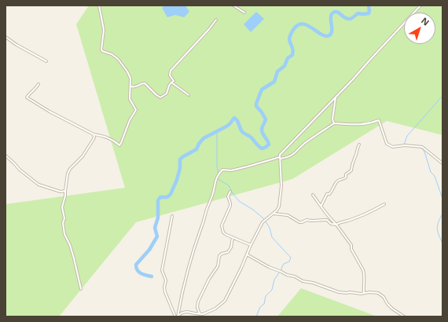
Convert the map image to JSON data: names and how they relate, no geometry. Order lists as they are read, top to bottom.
{
  "north": "top right"
}
